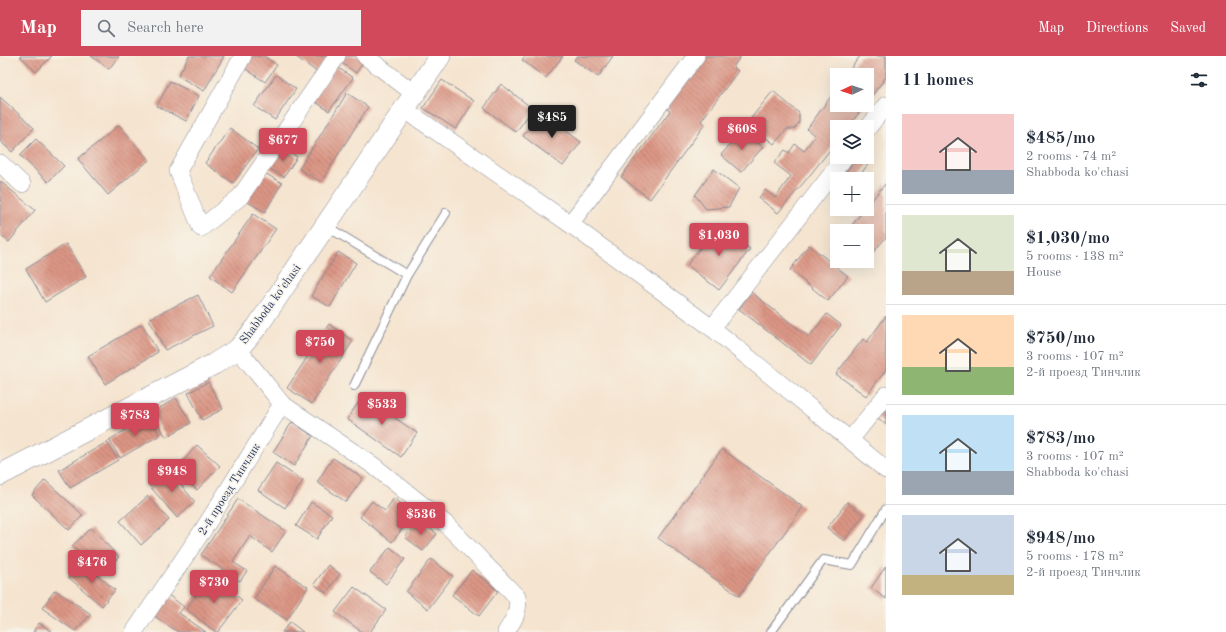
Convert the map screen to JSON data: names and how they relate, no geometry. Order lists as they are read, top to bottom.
{
  "streets": {
    "street": ["Shabboda ko'chasi", "2-й проезд Тинчлик"]
  },
  "north": "left",
  "page": {
    "header": "Map",
    "search": "Search here",
    "nav": ["Map", "Directions", "Saved"],
    "heading": "11 homes",
    "map_buttons": ["+", "−"],
    "list": [
      {
        "name": "$485/mo",
        "note": "2 rooms · 74 m² · Shabboda ko'chasi"
      },
      {
        "name": "$1,030/mo",
        "note": "5 rooms · 138 m² · House"
      },
      {
        "name": "$750/mo",
        "note": "3 rooms · 107 m² · 2-й проезд Тинчлик"
      },
      {
        "name": "$783/mo",
        "note": "3 rooms · 107 m² · Shabboda ko'chasi"
      },
      {
        "name": "$948/mo",
        "note": "5 rooms · 178 m² · 2-й проезд Тинчлик"
      }
    ],
    "price": [
      "$485",
      "$608",
      "$677",
      "$1,030",
      "$750",
      "$533",
      "$783",
      "$948",
      "$536",
      "$476",
      "$730"
    ]
  }
}
